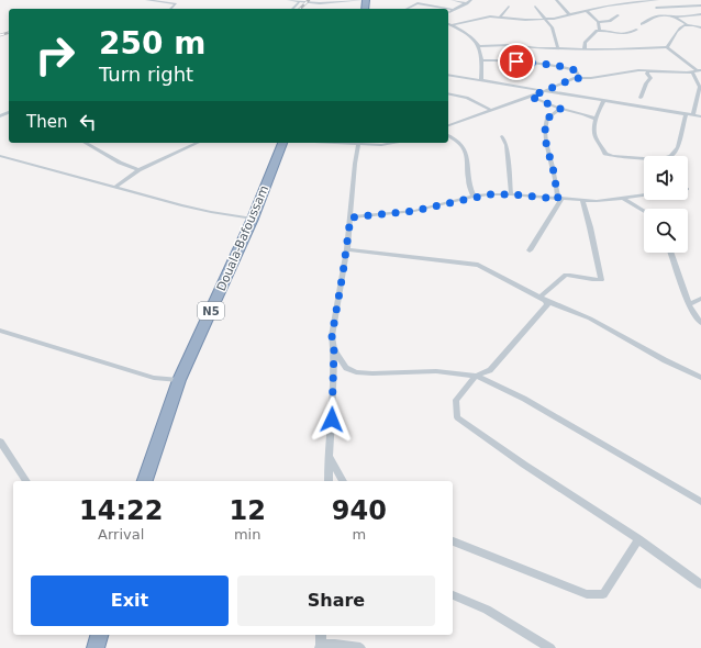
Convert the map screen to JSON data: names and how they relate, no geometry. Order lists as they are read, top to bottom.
{
  "streets": {
    "highway": ["Douala-Bafoussam", "N5"]
  },
  "page": {
    "turn": ["250 m", "Turn right"],
    "then": "Then",
    "eta": [
      "14:22",
      "Arrival",
      "12",
      "min",
      "940",
      "m"
    ],
    "buttons": ["Exit", "Share"]
  }
}
